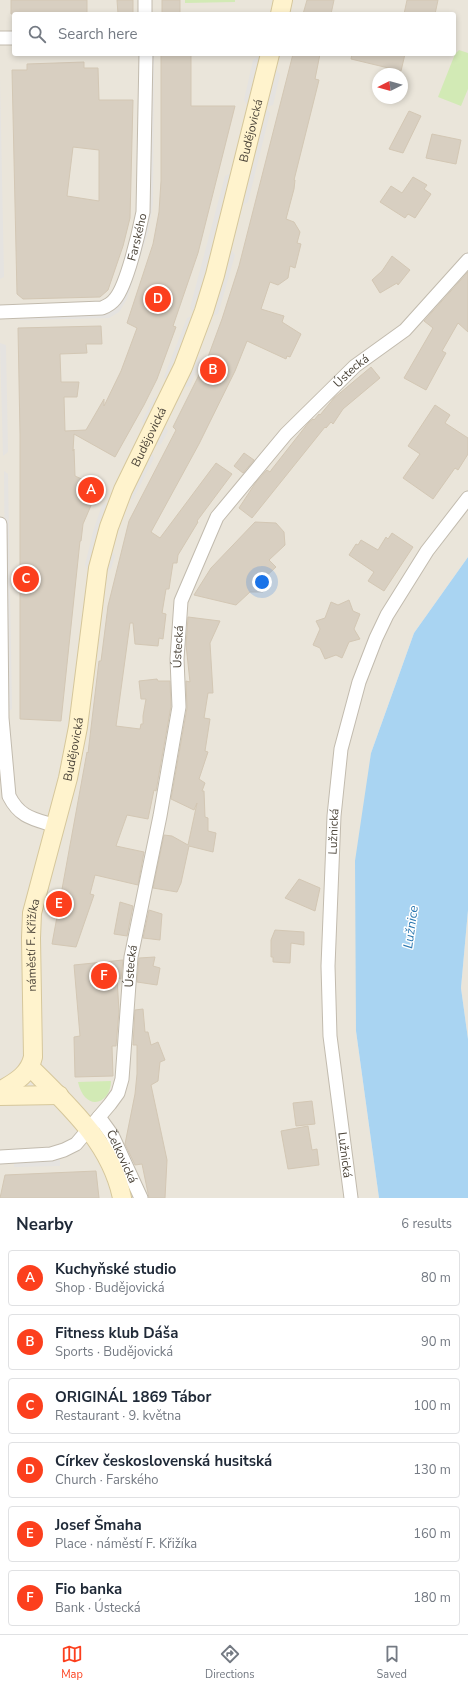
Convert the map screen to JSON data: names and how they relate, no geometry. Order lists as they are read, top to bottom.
{
  "streets": {
    "main road": ["Budějovická", "náměstí F. Křižíka"],
    "street": [
      "Farského",
      "Ústecká",
      "Lužnická",
      "Čelkovická"
    ]
  },
  "crossings": [
    ["Budějovická", "náměstí F. Křižíka"],
    ["Ústecká", "Čelkovická"]
  ],
  "water": ["Lužnice"],
  "north": "left",
  "page": {
    "search": "Search here",
    "pins": [
      "D",
      "B",
      "A",
      "C",
      "E",
      "F"
    ],
    "heading": ["Nearby", "6 results"],
    "list": [
      {
        "mark": "A",
        "name": "Kuchyňské studio",
        "note": "Shop · Budějovická",
        "value": "80 m"
      },
      {
        "mark": "B",
        "name": "Fitness klub Dáša",
        "note": "Sports · Budějovická",
        "value": "90 m"
      },
      {
        "mark": "C",
        "name": "ORIGINÁL 1869 Tábor",
        "note": "Restaurant · 9. května",
        "value": "100 m"
      },
      {
        "mark": "D",
        "name": "Církev československá husitská",
        "note": "Church · Farského",
        "value": "130 m"
      },
      {
        "mark": "E",
        "name": "Josef Šmaha",
        "note": "Place · náměstí F. Křižíka",
        "value": "160 m"
      },
      {
        "mark": "F",
        "name": "Fio banka",
        "note": "Bank · Ústecká",
        "value": "180 m"
      }
    ],
    "nav": ["Map", "Directions", "Saved"]
  }
}
